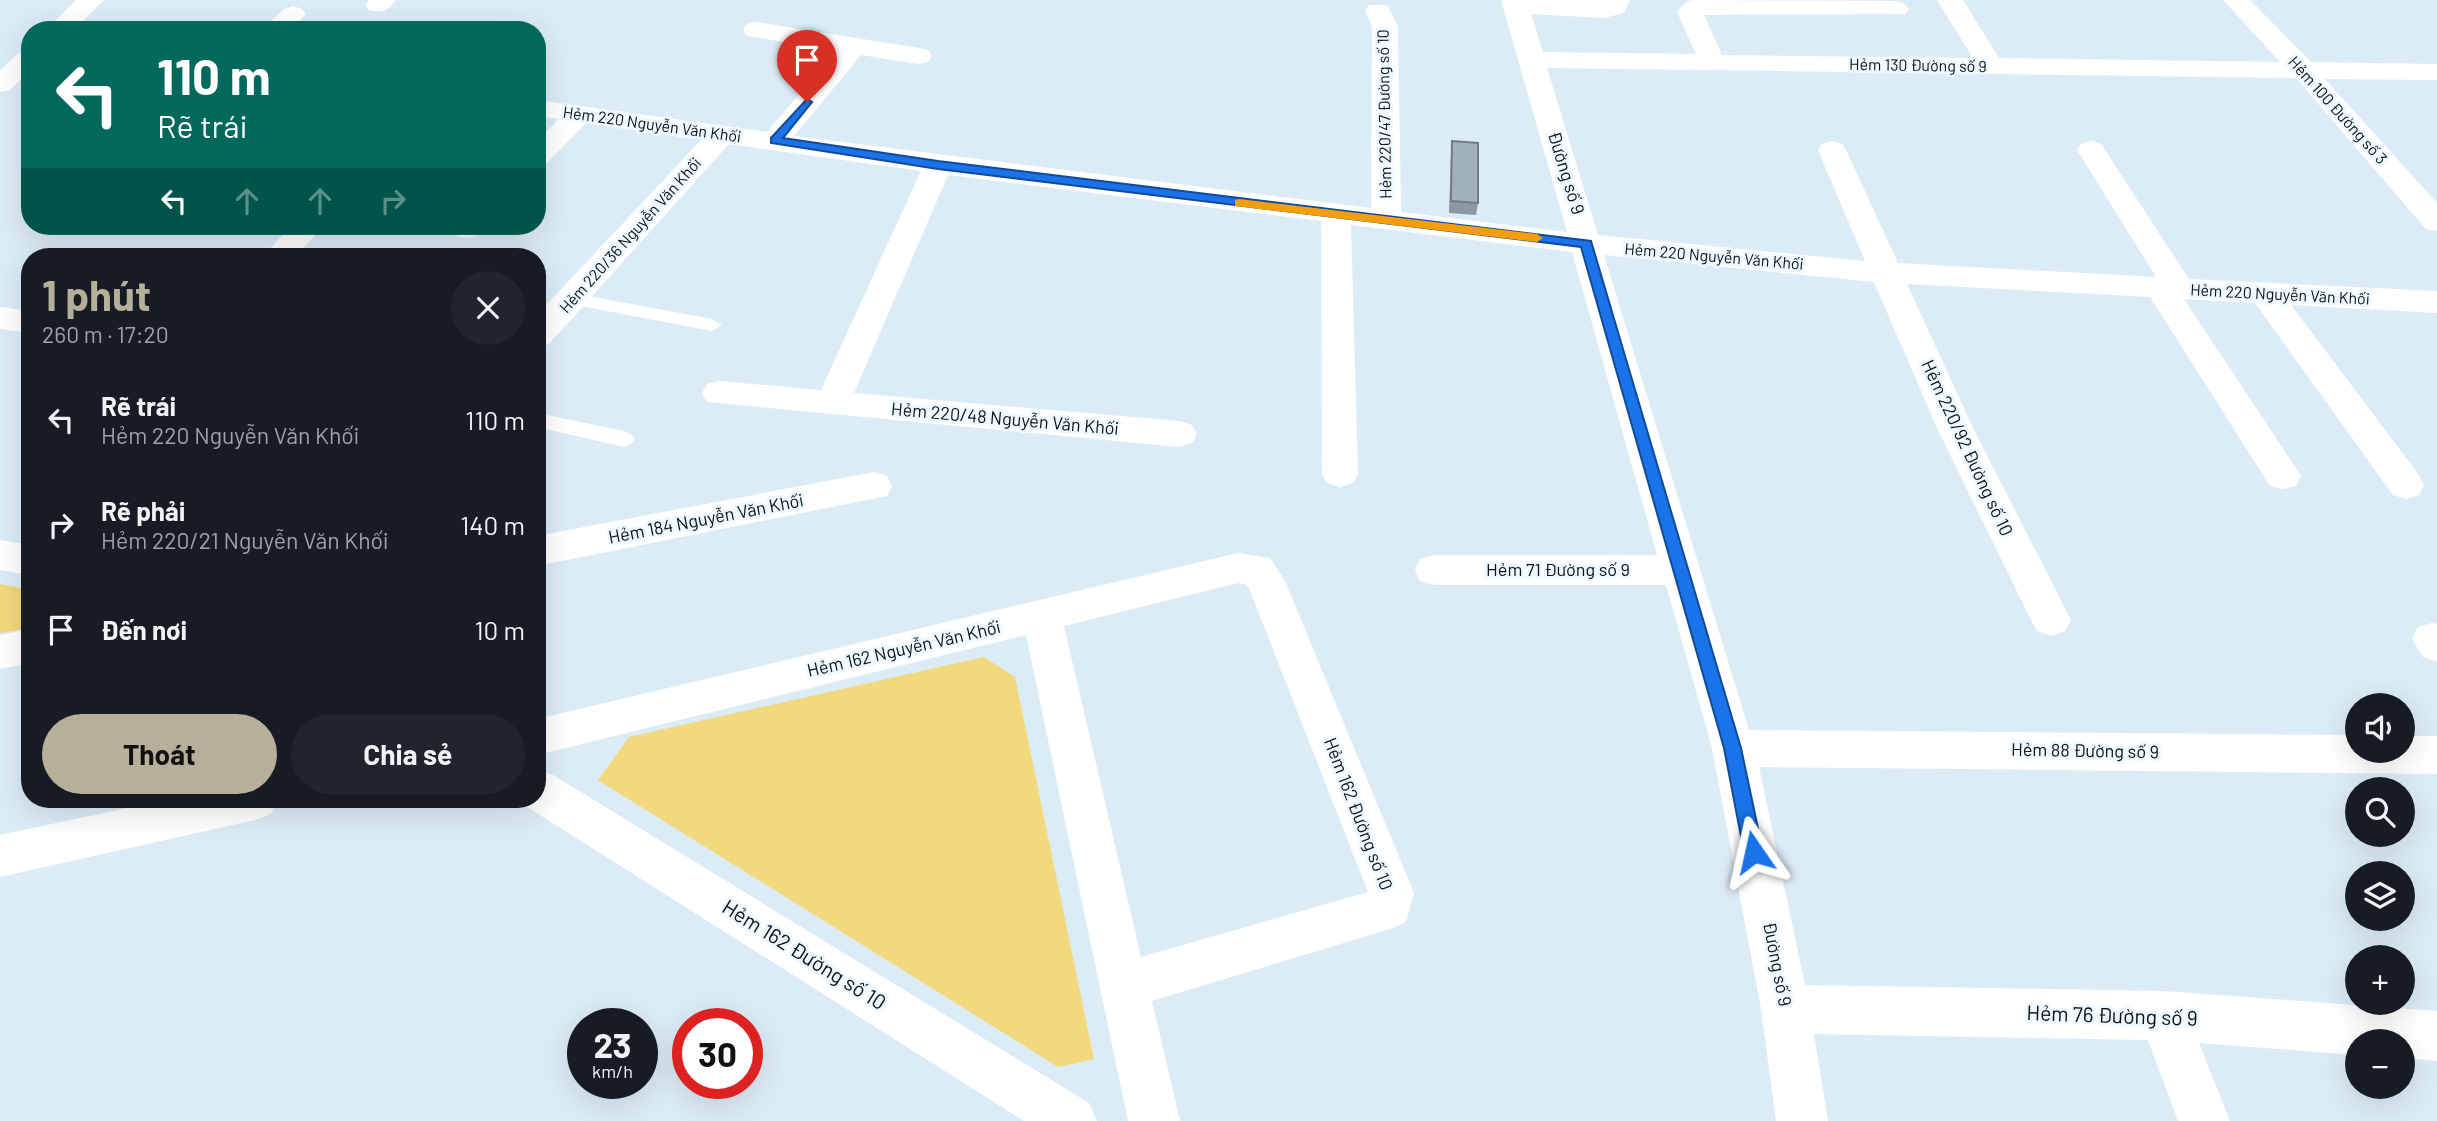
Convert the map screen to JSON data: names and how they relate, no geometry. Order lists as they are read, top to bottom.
{
  "streets": {
    "street": [
      "Hẻm 130 Đường số 9",
      "Hẻm 100 Đường số 3",
      "Hẻm 220/47 Đường số 10",
      "Hẻm 220 Nguyễn Văn Khối",
      "Đường số 9",
      "Hẻm 220/36 Nguyễn Văn Khối",
      "Hẻm 220/48 Nguyễn Văn Khối",
      "Hẻm 220/92 Đường số 10",
      "Hẻm 184 Nguyễn Văn Khối",
      "Hẻm 71 Đường số 9",
      "Hẻm 162 Nguyễn Văn Khối",
      "Hẻm 88 Đường số 9",
      "Hẻm 162 Đường số 10",
      "Hẻm 76 Đường số 9"
    ]
  },
  "crossings": [
    ["Hẻm 130 Đường số 9", "Hẻm 100 Đường số 3"],
    ["Hẻm 130 Đường số 9", "Đường số 9"],
    ["Hẻm 220/47 Đường số 10", "Hẻm 220 Nguyễn Văn Khối"],
    ["Hẻm 220 Nguyễn Văn Khối", "Đường số 9"],
    ["Hẻm 220 Nguyễn Văn Khối", "Hẻm 220/36 Nguyễn Văn Khối"],
    ["Hẻm 220 Nguyễn Văn Khối", "Hẻm 220/92 Đường số 10"],
    ["Đường số 9", "Hẻm 71 Đường số 9"],
    ["Đường số 9", "Hẻm 88 Đường số 9"],
    ["Đường số 9", "Hẻm 76 Đường số 9"],
    ["Hẻm 162 Nguyễn Văn Khối", "Hẻm 162 Đường số 10"]
  ],
  "page": {
    "turn": ["110 m", "Rẽ trái"],
    "heading": ["1 phút", "260 m · 17:20"],
    "list": [
      {
        "name": "Rẽ trái",
        "note": "Hẻm 220 Nguyễn Văn Khối",
        "value": "110 m"
      },
      {
        "name": "Rẽ phải",
        "note": "Hẻm 220/21 Nguyễn Văn Khối",
        "value": "140 m"
      },
      {
        "name": "Đến nơi",
        "value": "10 m"
      }
    ],
    "map_buttons": ["+", "−"],
    "buttons": ["Thoát", "Chia sẻ"],
    "speed": "23 km/h",
    "limit": "30"
  }
}
